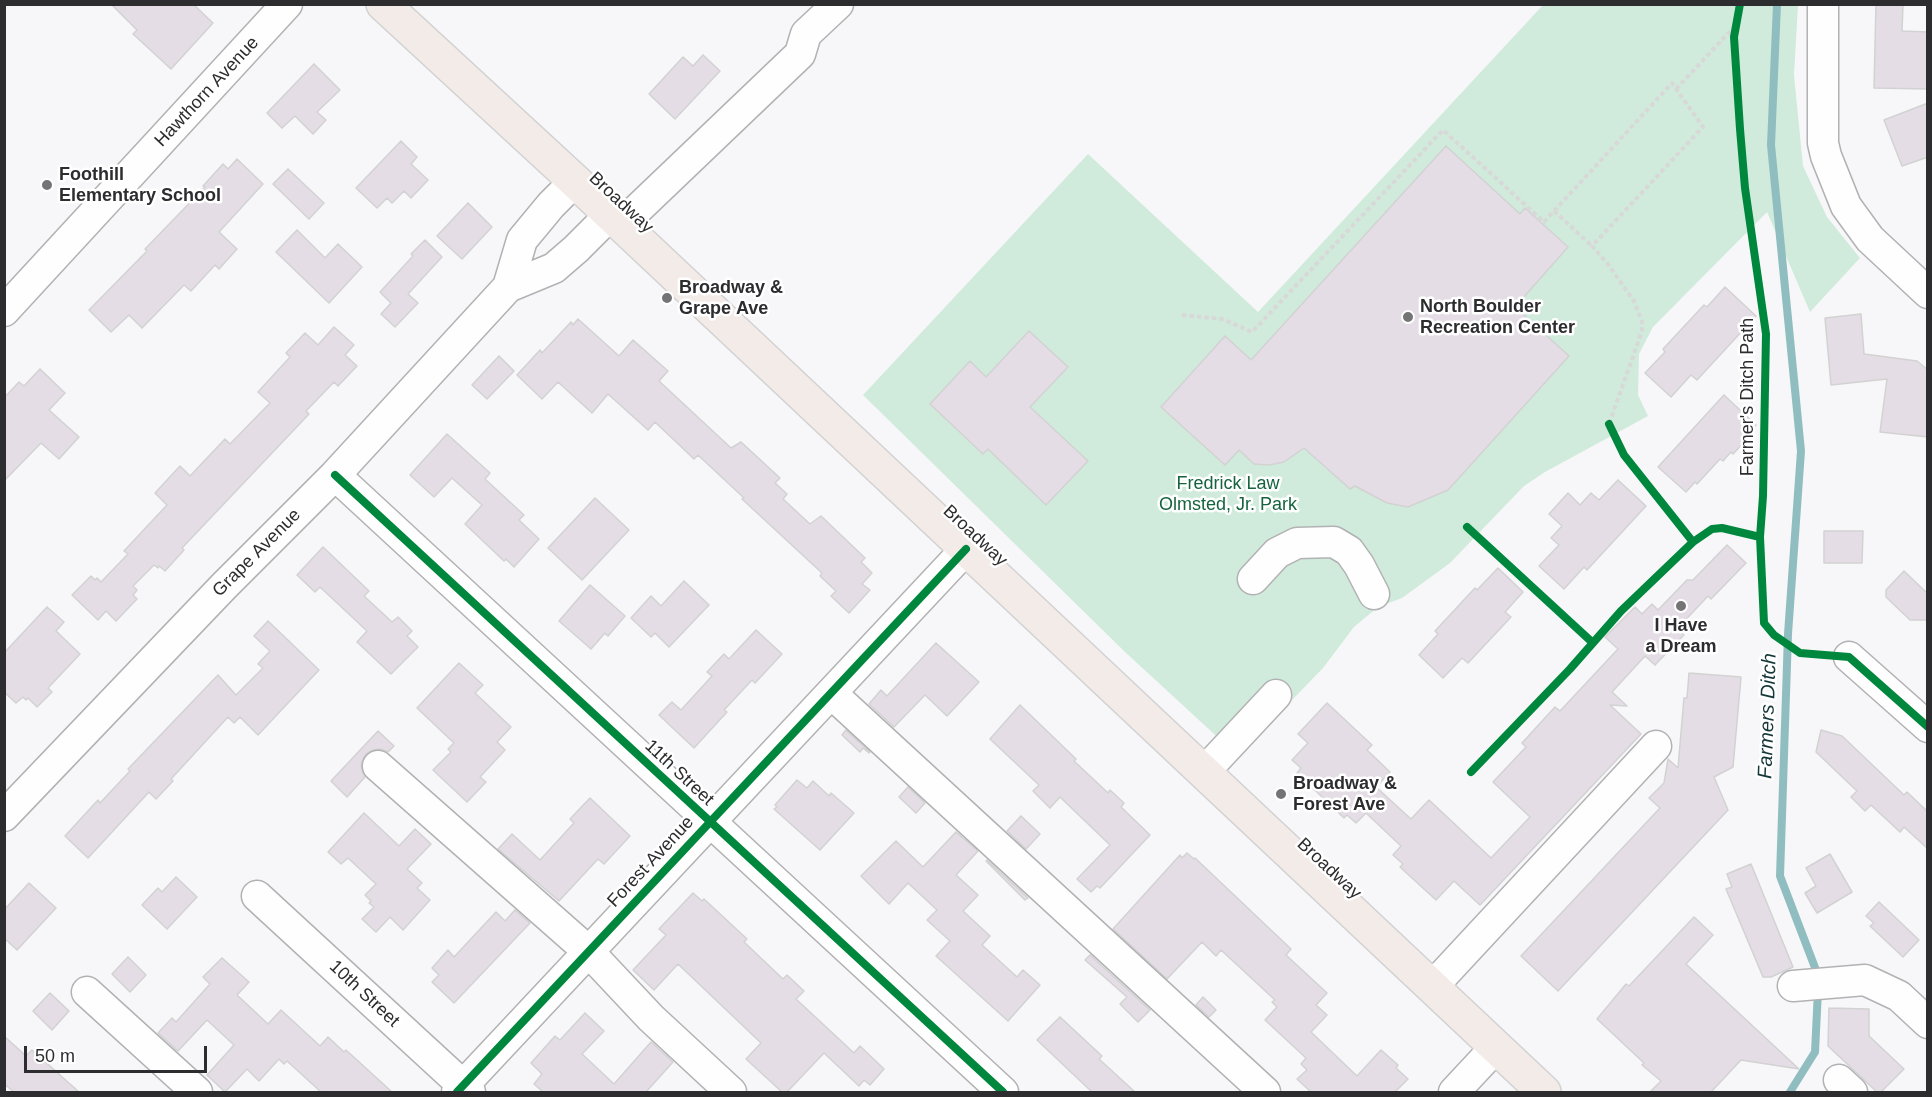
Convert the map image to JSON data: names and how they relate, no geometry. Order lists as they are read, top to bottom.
{
  "streets": {
    "main road": ["Broadway"],
    "street": [
      "Hawthorn Avenue",
      "Grape Avenue",
      "11th Street",
      "Forest Avenue",
      "10th Street"
    ],
    "cycle path": ["Farmer's Ditch Path"]
  },
  "crossings": [
    ["Broadway", "Grape Avenue"],
    ["Broadway", "Forest Avenue"],
    ["Grape Avenue", "11th Street"],
    ["11th Street", "Forest Avenue"],
    ["Forest Avenue", "10th Street"]
  ],
  "water": ["Farmers Ditch"],
  "parks": ["Fredrick Law Olmsted, Jr. Park"],
  "places": [
    "Foothill Elementary School",
    "Broadway & Grape Ave",
    "North Boulder Recreation Center",
    "I Have a Dream",
    "Broadway & Forest Ave"
  ],
  "scale_bar": "50 m"
}
